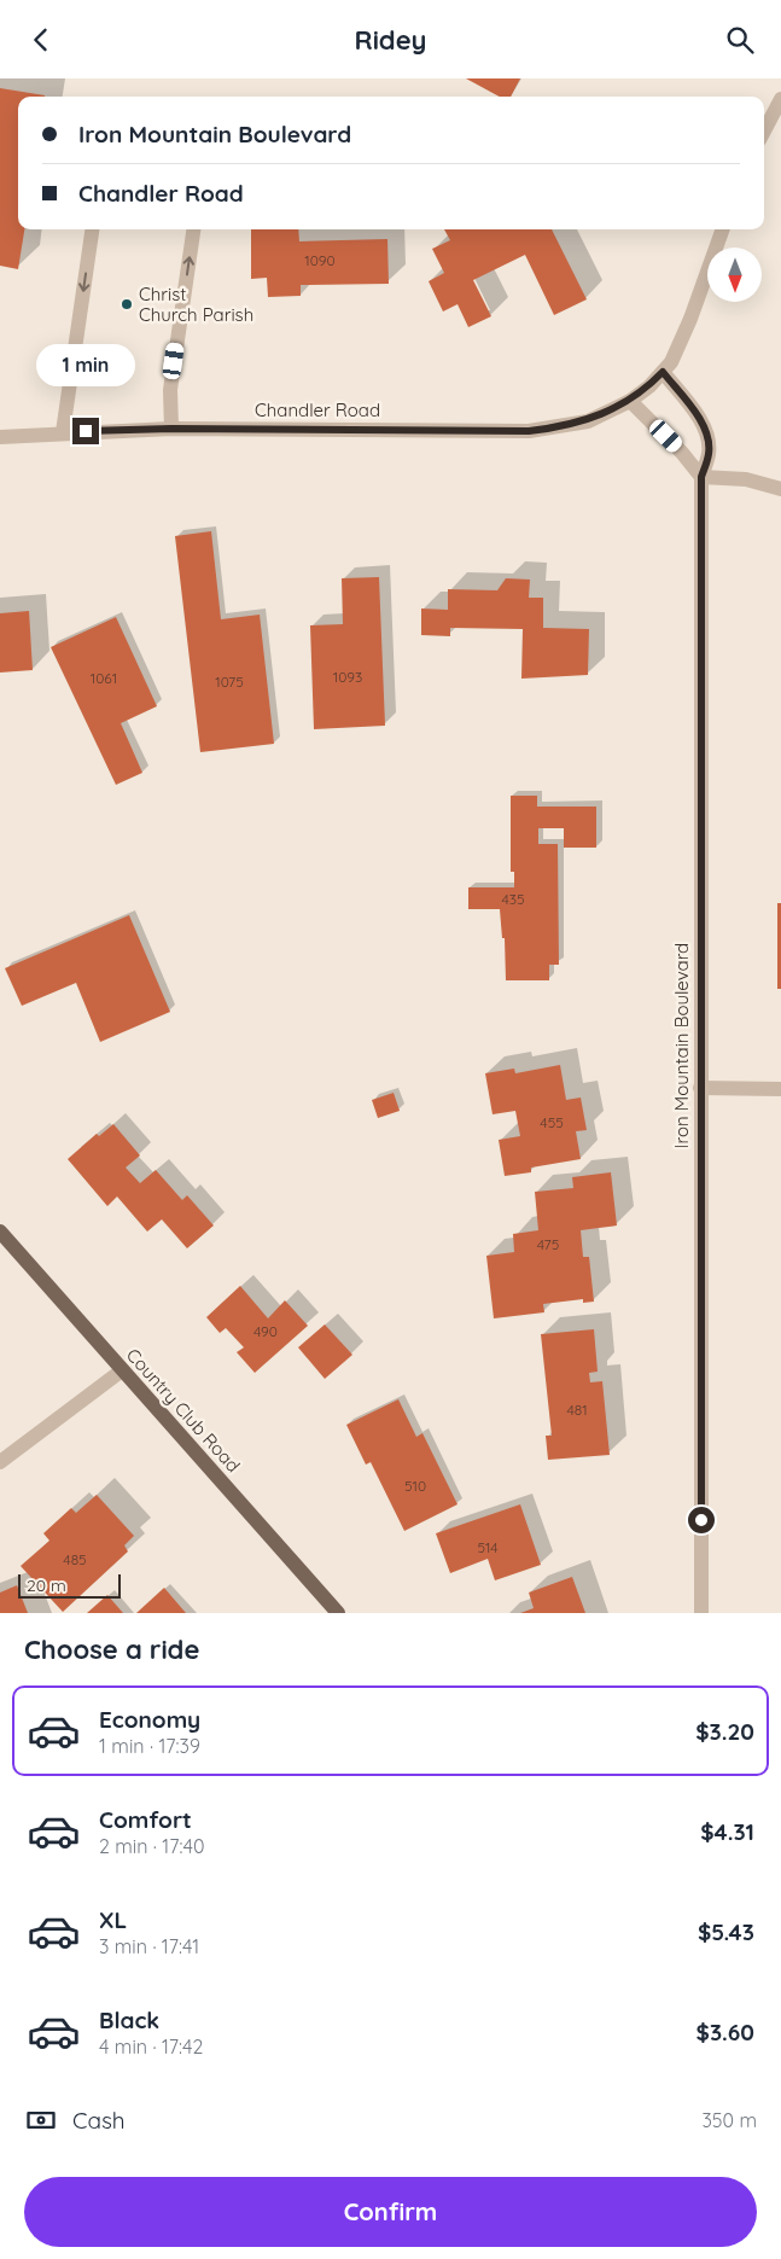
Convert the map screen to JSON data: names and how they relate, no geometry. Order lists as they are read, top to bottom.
{
  "streets": {
    "main road": ["Country Club Road"],
    "street": ["Chandler Road", "Iron Mountain Boulevard"]
  },
  "places": ["Christ Church Parish"],
  "house_numbers": [
    "1090",
    "1093",
    "1061",
    "1075",
    "435",
    "455",
    "475",
    "490",
    "481",
    "510",
    "514",
    "485"
  ],
  "scale_bar": "20 m",
  "north": "bottom",
  "page": {
    "header": "Ridey",
    "banner": ["Iron Mountain Boulevard", "Chandler Road"],
    "bubble": "1 min",
    "scale": "20 m",
    "heading": "Choose a ride",
    "list": [
      {
        "name": "Economy",
        "note": "1 min · 17:39",
        "value": "$3.20"
      },
      {
        "name": "Comfort",
        "note": "2 min · 17:40",
        "value": "$4.31"
      },
      {
        "name": "XL",
        "note": "3 min · 17:41",
        "value": "$5.43"
      },
      {
        "name": "Black",
        "note": "4 min · 17:42",
        "value": "$3.60"
      }
    ],
    "pay": ["Cash", "350 m"],
    "buttons": "Confirm"
  }
}
